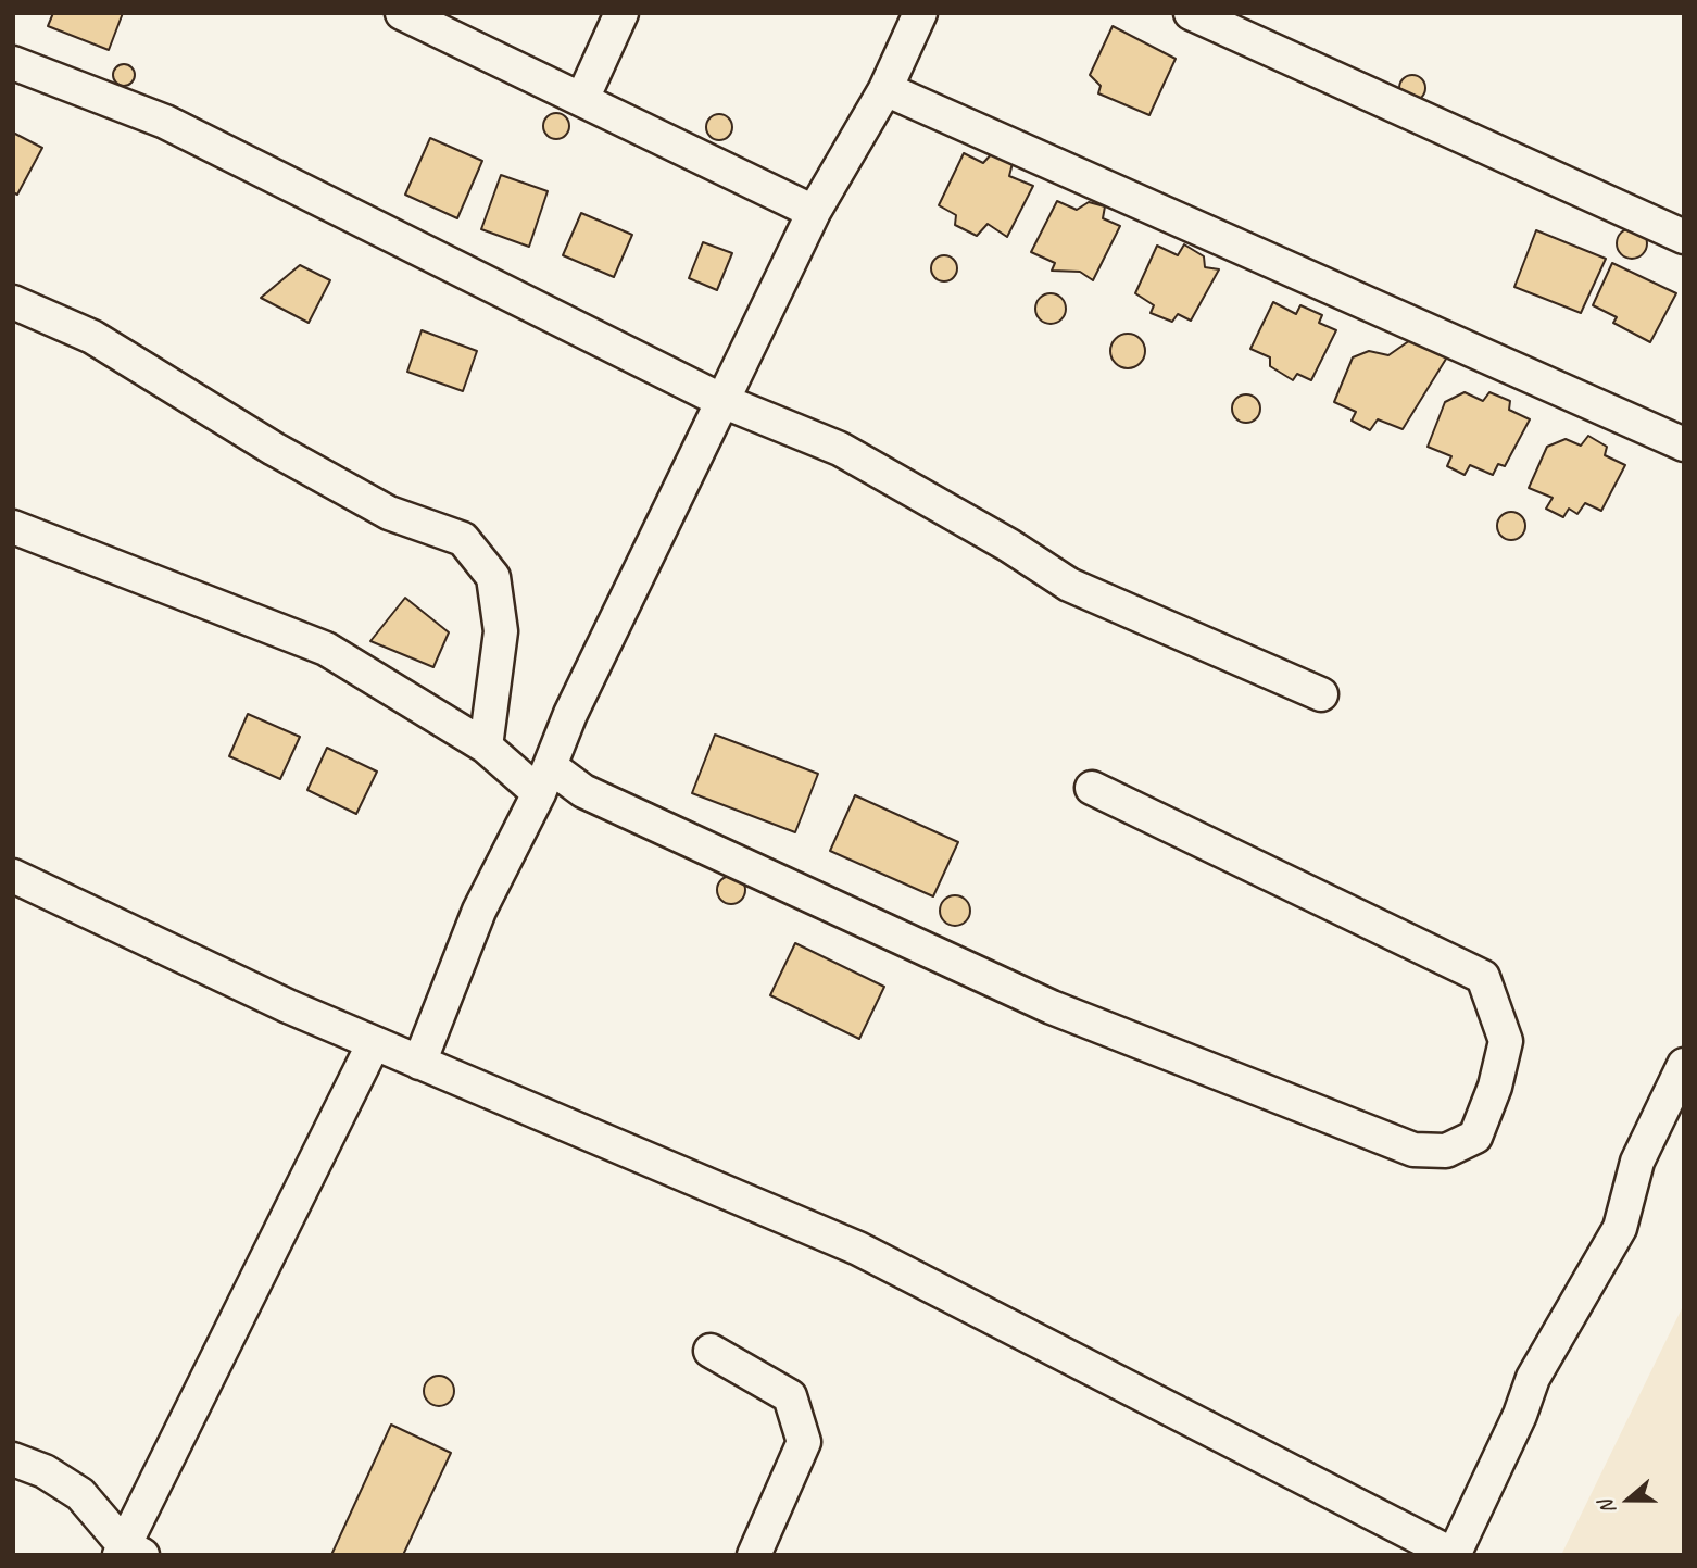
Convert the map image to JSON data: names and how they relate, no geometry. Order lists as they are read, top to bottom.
{
  "north": "left"
}
